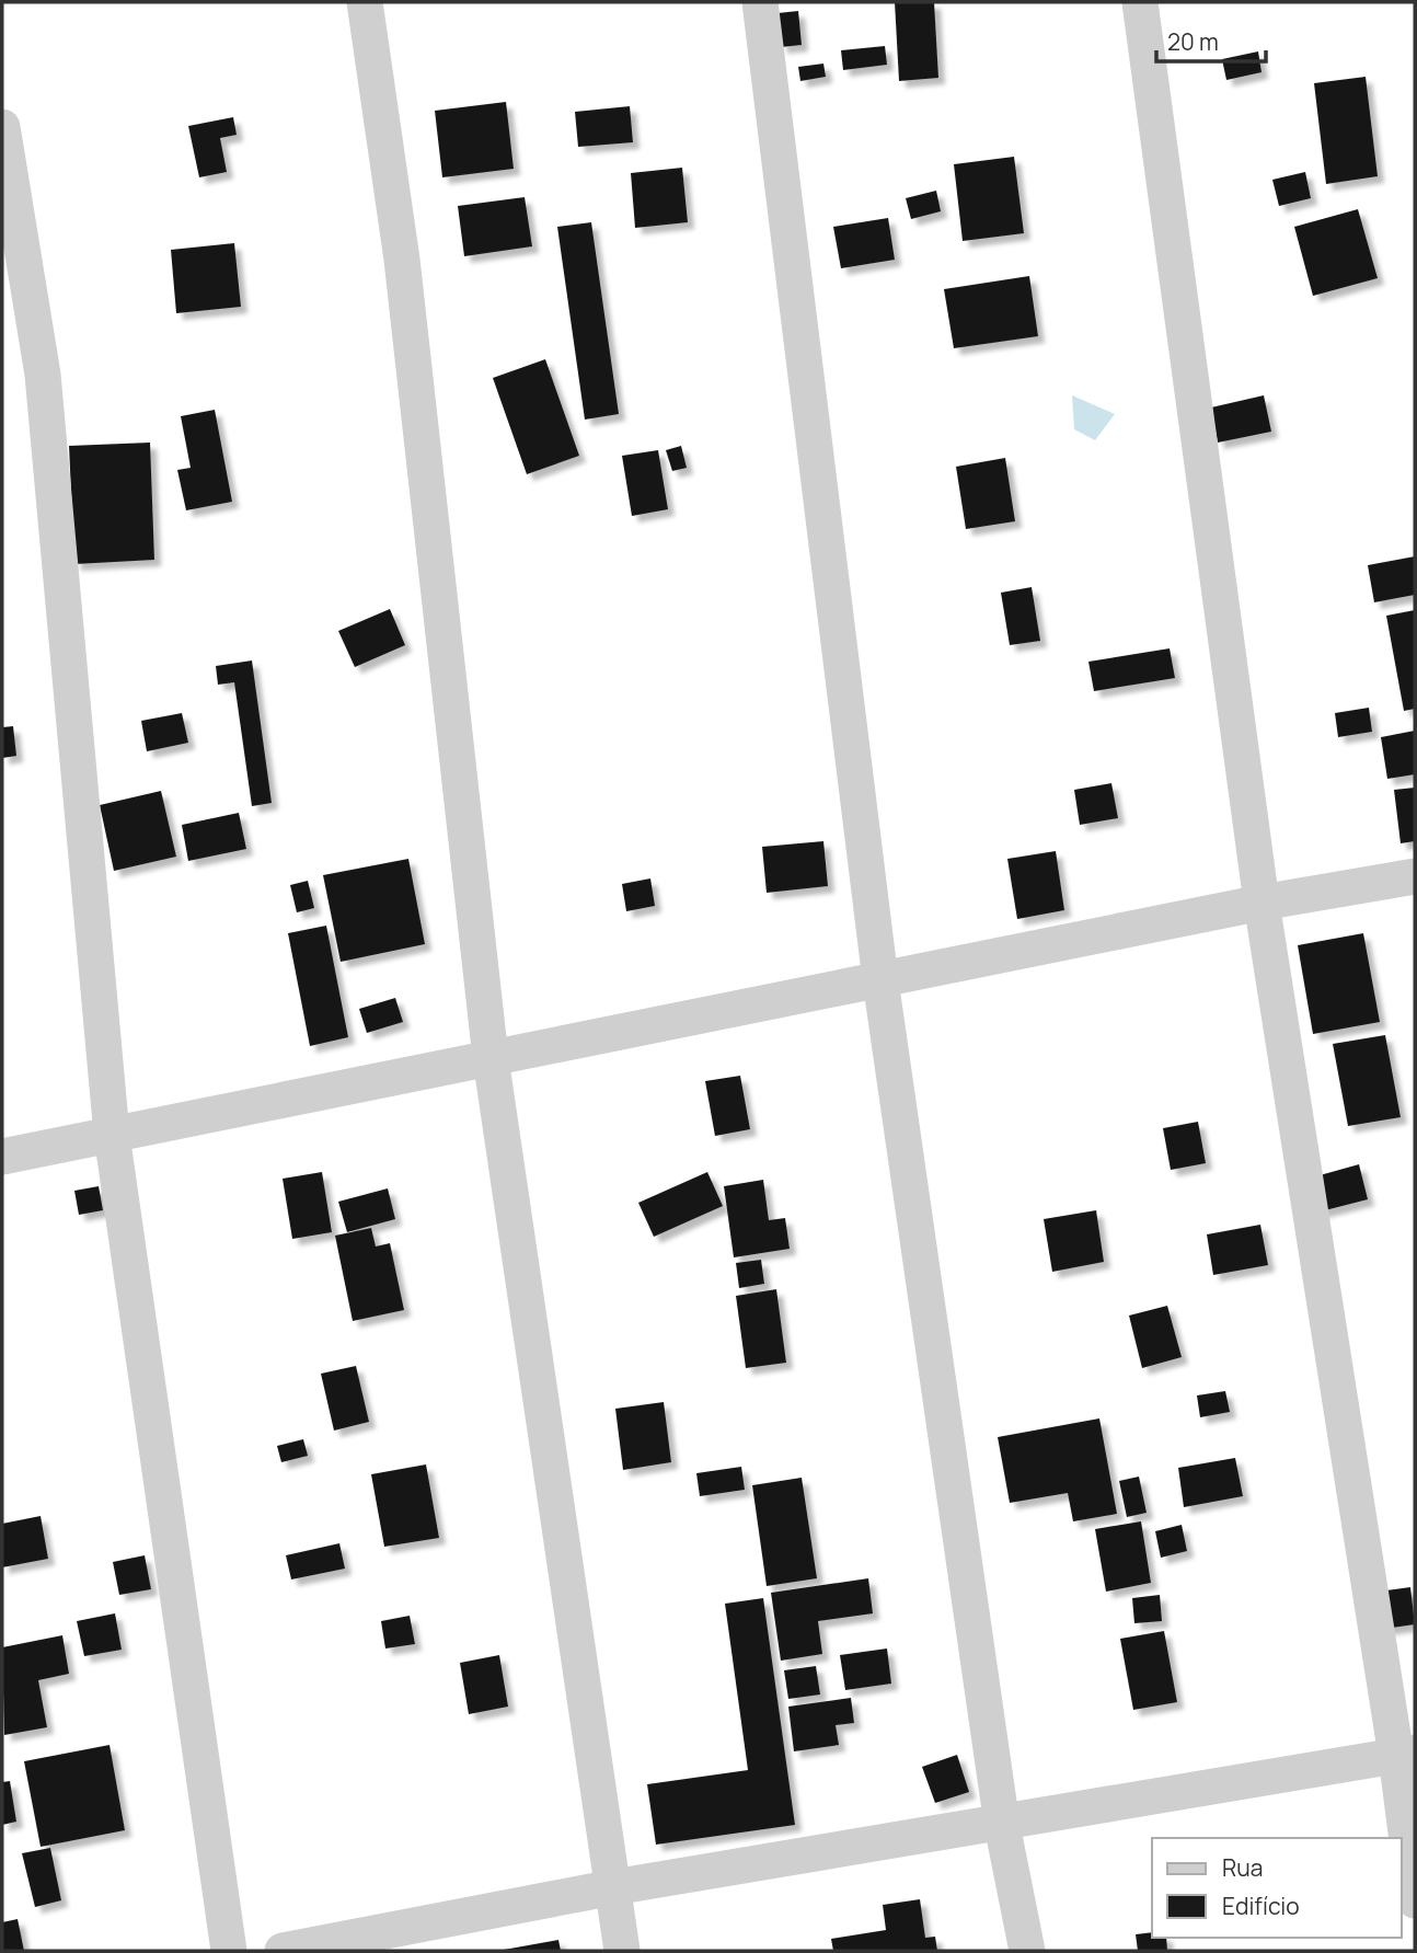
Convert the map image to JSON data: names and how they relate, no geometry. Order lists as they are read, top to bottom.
{
  "legend": ["Rua", "Edifício"],
  "scale_bar": "20 m"
}
